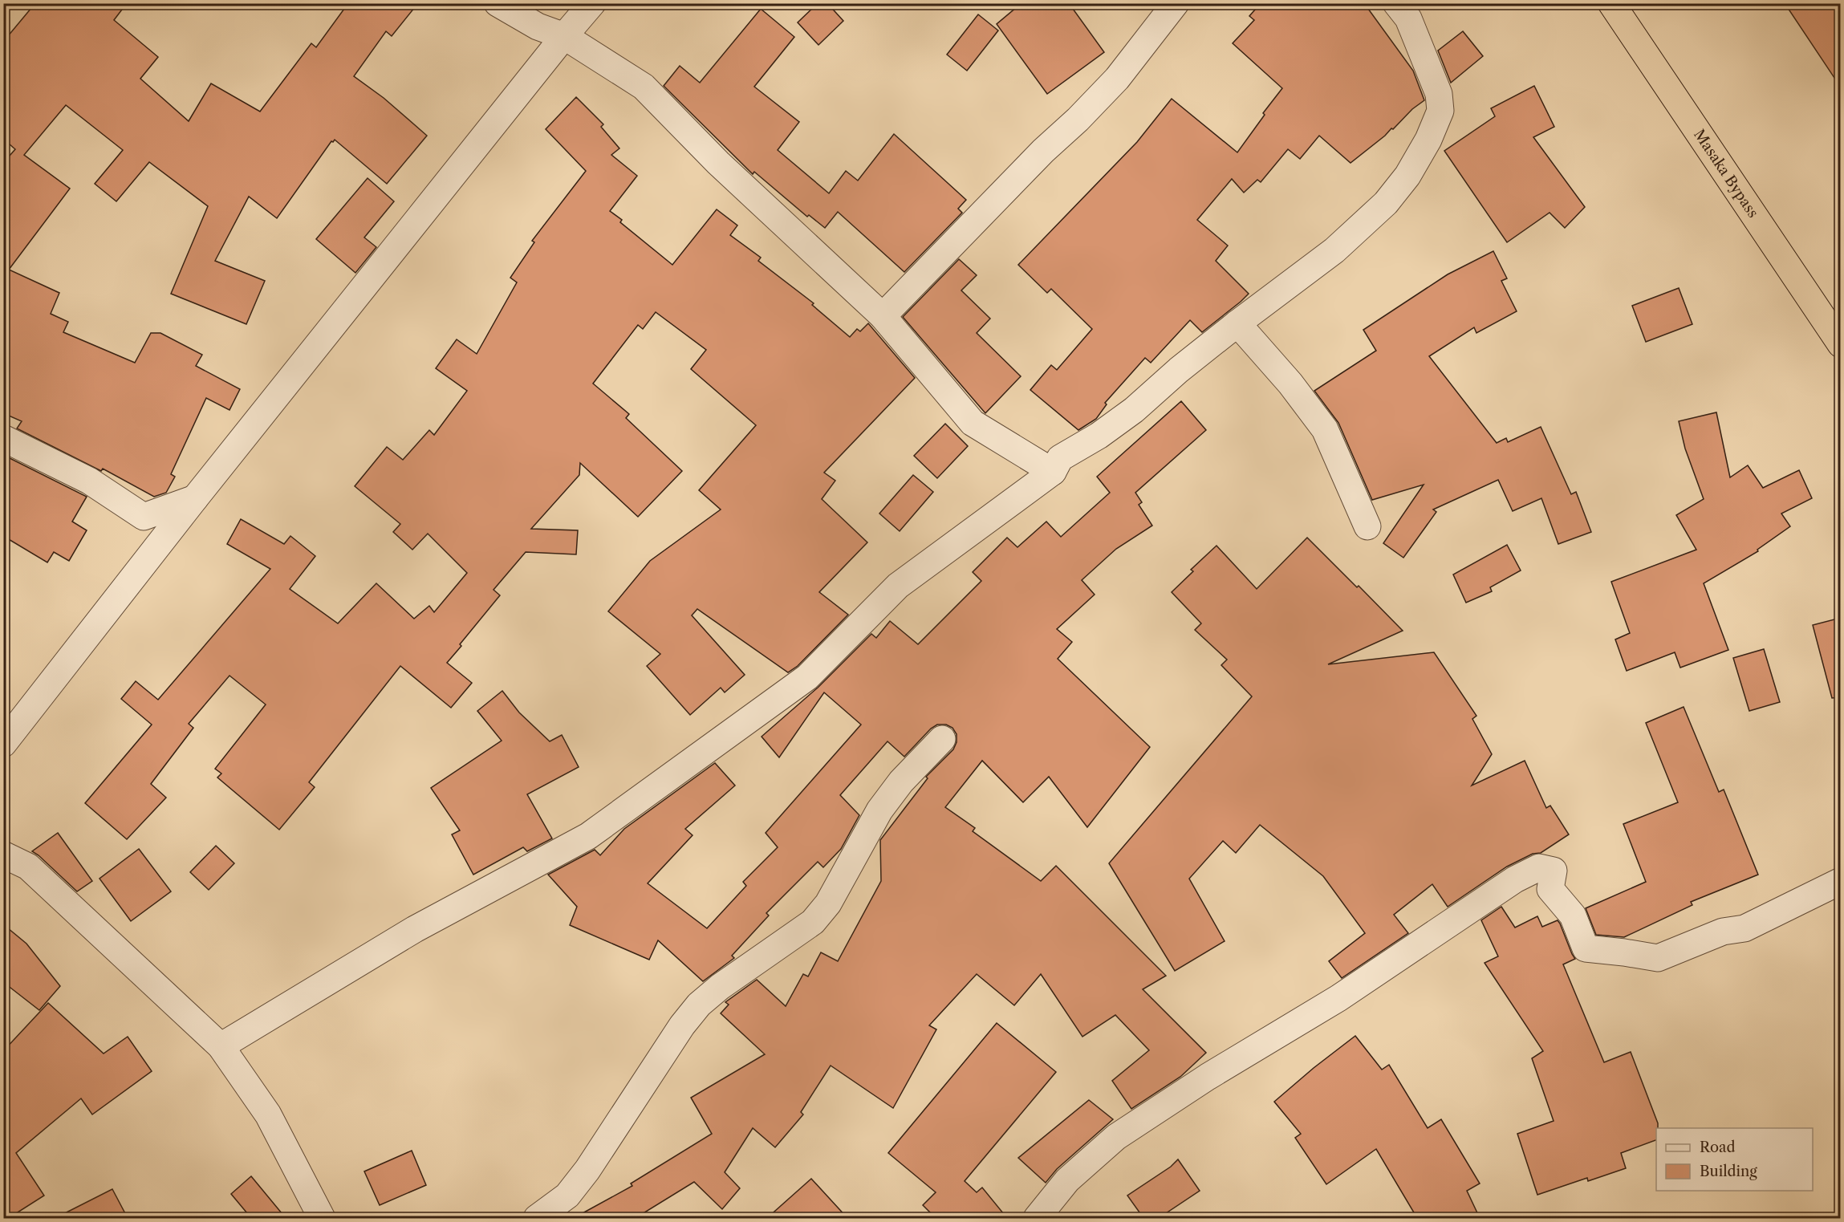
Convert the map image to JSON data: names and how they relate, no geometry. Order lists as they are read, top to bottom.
{
  "streets": {
    "highway": ["Masaka Bypass"]
  },
  "legend": ["Road", "Building"]
}
